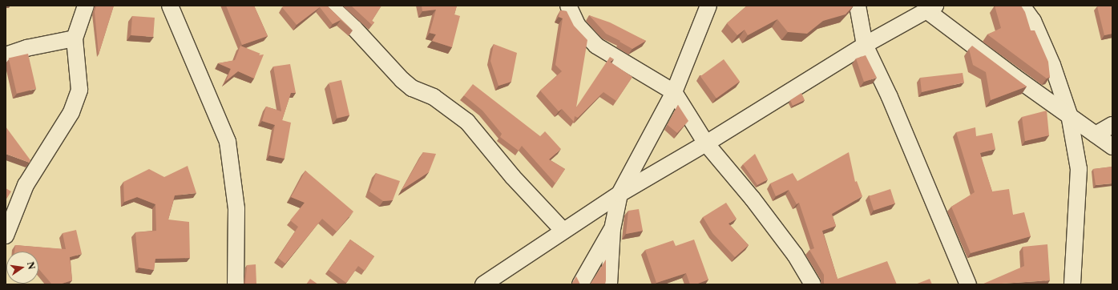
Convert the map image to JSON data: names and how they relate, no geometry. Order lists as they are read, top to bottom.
{
  "north": "right"
}
